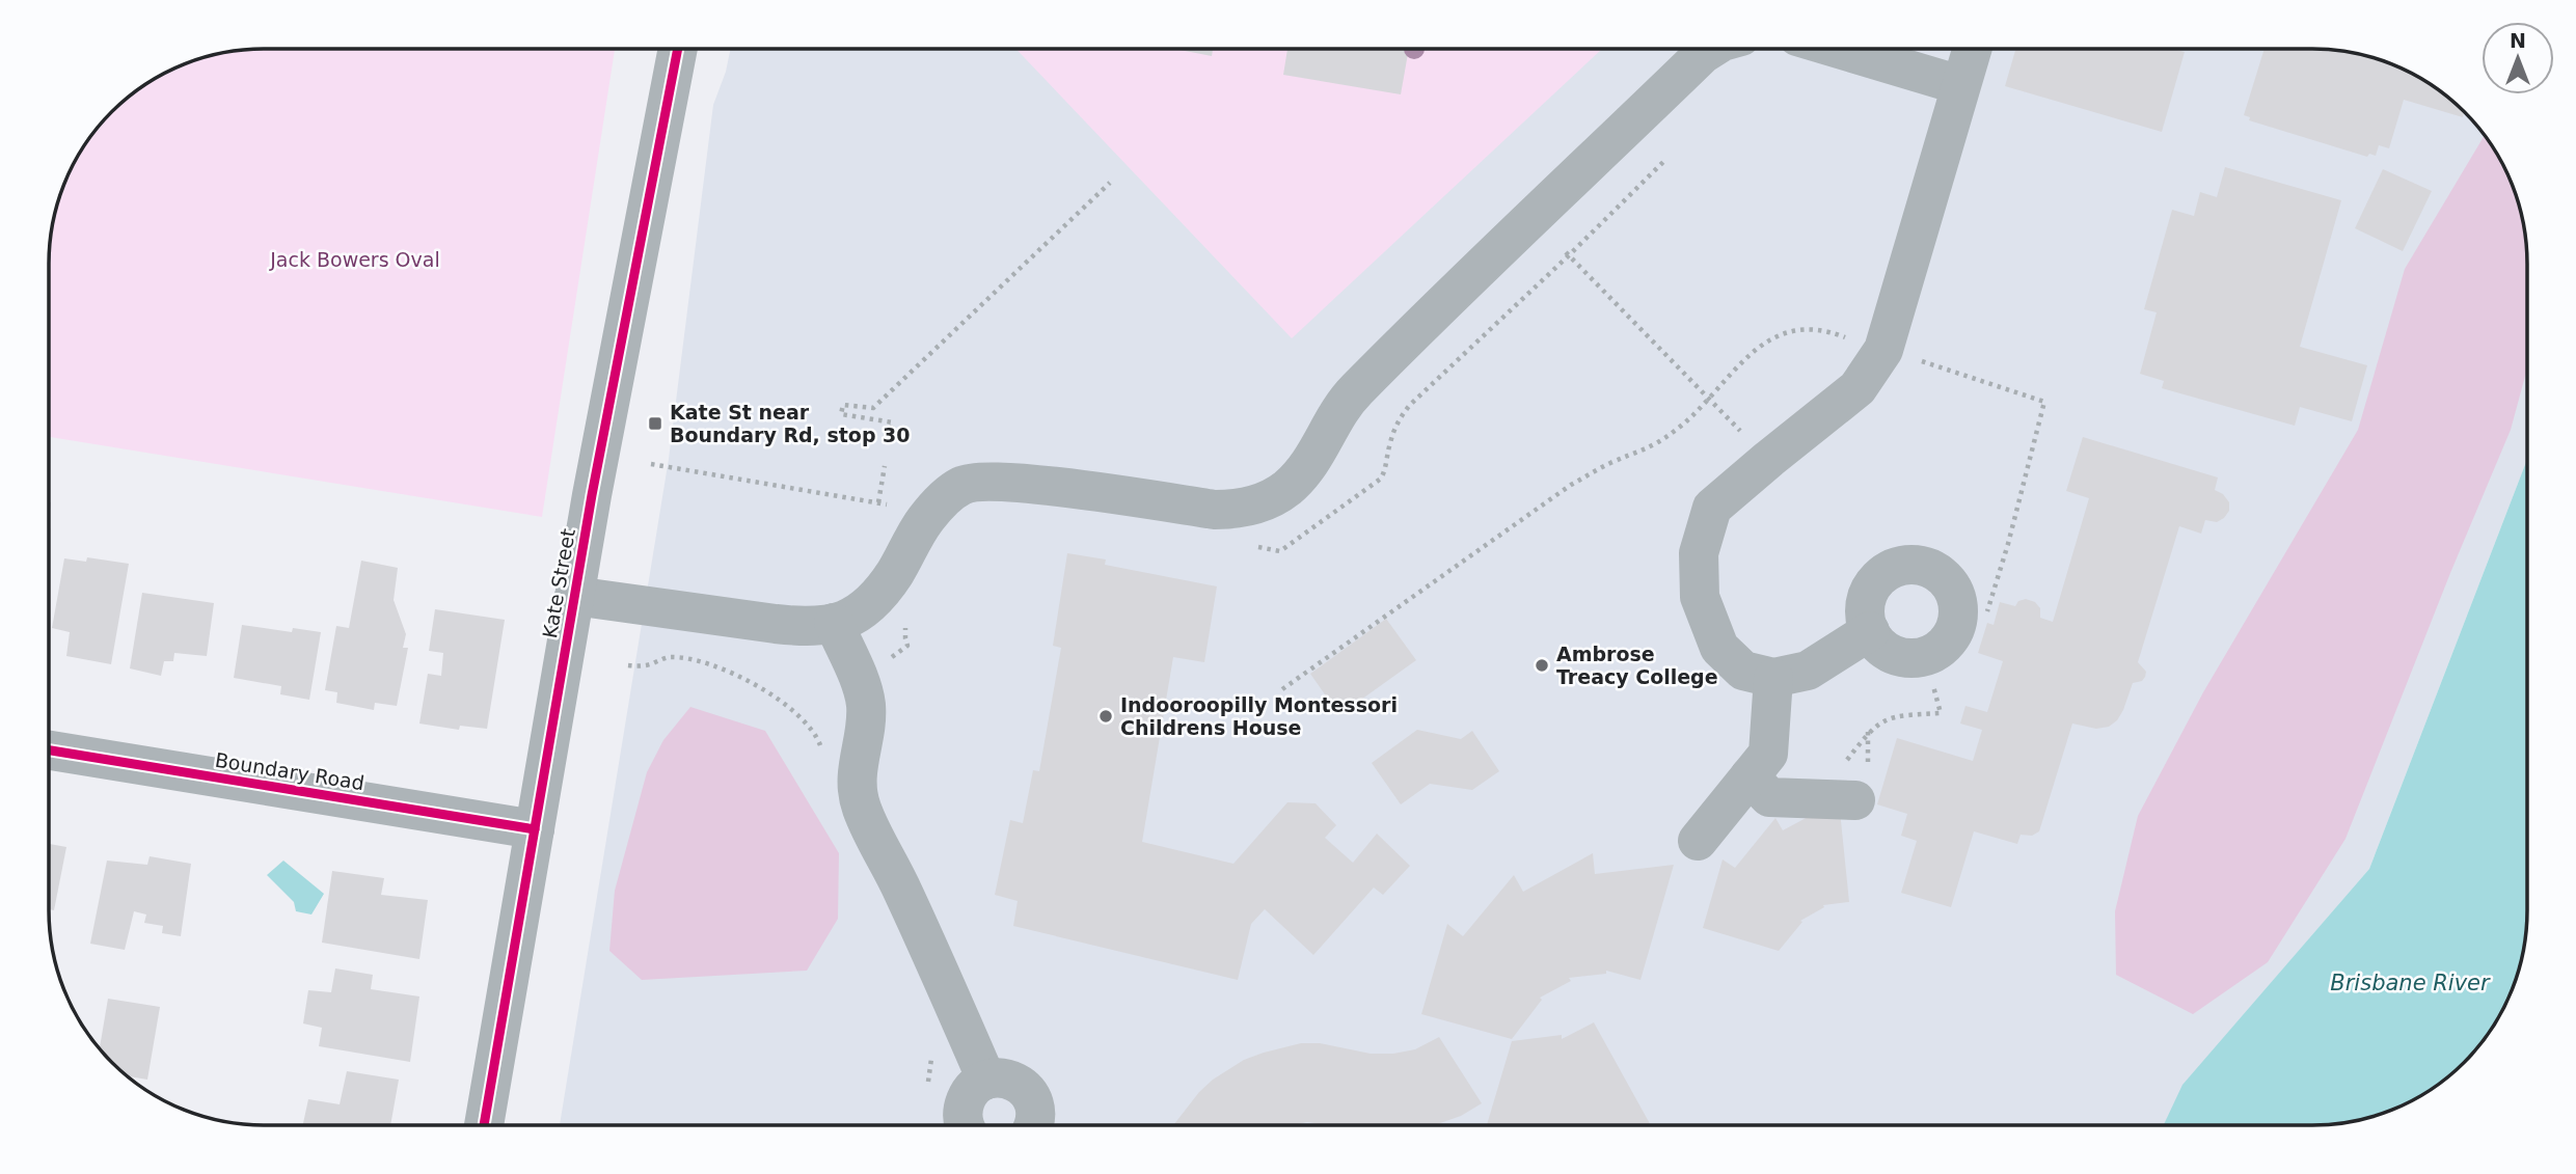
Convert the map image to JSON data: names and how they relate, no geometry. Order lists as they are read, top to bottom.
{
  "streets": {
    "street": ["Kate Street", "Boundary Road"]
  },
  "crossings": [
    ["Kate Street", "Boundary Road"]
  ],
  "water": ["Brisbane River"],
  "parks": ["Jack Bowers Oval"],
  "places": {
    "transit": ["Kate St near Boundary Rd, stop 30"],
    "other": ["Ambrose Treacy College", "Indooroopilly Montessori Childrens House"]
  },
  "north": "top"
}
